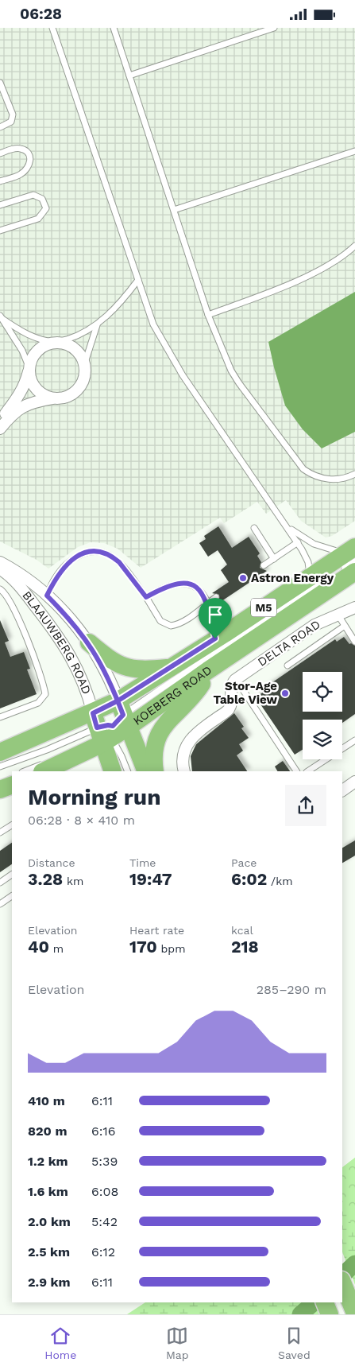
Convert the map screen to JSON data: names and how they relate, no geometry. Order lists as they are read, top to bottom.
{
  "streets": {
    "main road": ["M5", "BLAAUWBERG ROAD", "KOEBERG ROAD"],
    "street": ["DELTA ROAD"]
  },
  "crossings": [
    ["M5", "BLAAUWBERG ROAD"],
    ["M5", "KOEBERG ROAD"],
    ["BLAAUWBERG ROAD", "KOEBERG ROAD"]
  ],
  "places": ["Astron Energy", "Stor-Age Table View"],
  "page": {
    "status": "06:28",
    "heading": ["Morning run", "06:28 · 8 × 410 m"],
    "stats": [
      ["Distance", "3.28 km"],
      ["Time", "19:47"],
      ["Pace", "6:02 /km"],
      ["Elevation", "40 m"],
      ["Heart rate", "170 bpm"],
      ["kcal", "218"]
    ],
    "chart": ["Elevation", "285–290 m"],
    "list": [
      {
        "name": "410 m",
        "note": "6:11"
      },
      {
        "name": "820 m",
        "note": "6:16"
      },
      {
        "name": "1.2 km",
        "note": "5:39"
      },
      {
        "name": "1.6 km",
        "note": "6:08"
      },
      {
        "name": "2.0 km",
        "note": "5:42"
      },
      {
        "name": "2.5 km",
        "note": "6:12"
      },
      {
        "name": "2.9 km",
        "note": "6:11"
      }
    ],
    "tabs": ["Home", "Map", "Saved"]
  }
}
